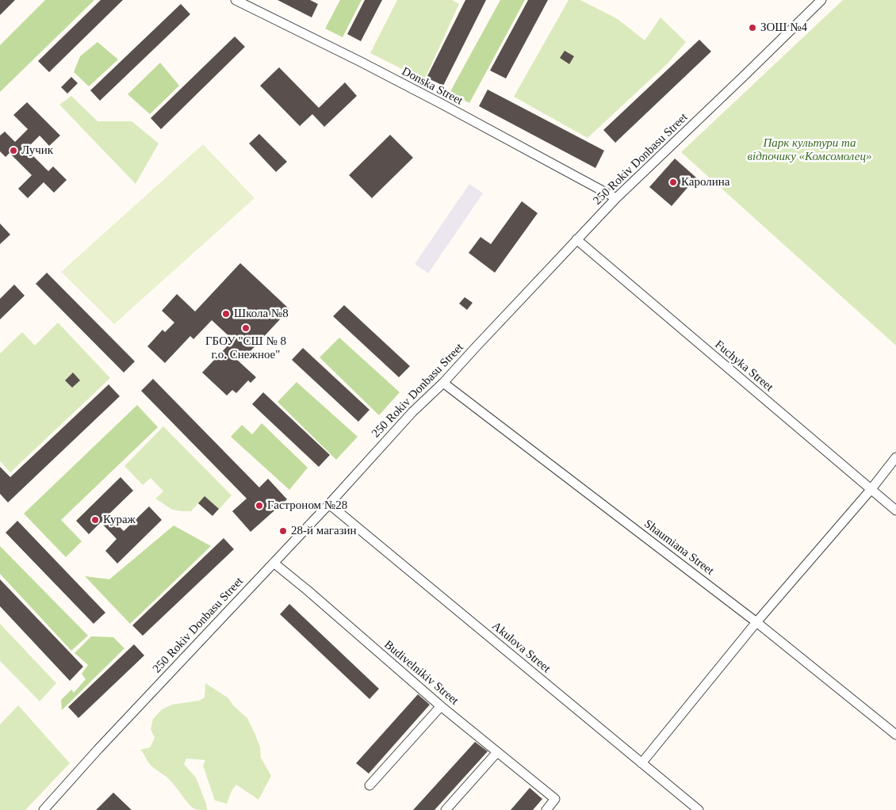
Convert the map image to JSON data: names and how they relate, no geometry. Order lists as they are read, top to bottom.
{
  "streets": {
    "street": [
      "Donska Street",
      "250 Rokiv Donbasu Street",
      "Fuchyka Street",
      "Shaumiana Street",
      "Akulova Street",
      "Budivelnikiv Street"
    ]
  },
  "crossings": [
    ["Donska Street", "250 Rokiv Donbasu Street"],
    ["250 Rokiv Donbasu Street", "Fuchyka Street"],
    ["250 Rokiv Donbasu Street", "Shaumiana Street"],
    ["250 Rokiv Donbasu Street", "Akulova Street"],
    ["250 Rokiv Donbasu Street", "Budivelnikiv Street"]
  ],
  "parks": ["Парк культури та відпочику «Комсомолец»"],
  "places": [
    "ЗОШ №4",
    "Лучик",
    "Каролина",
    "Школа №8",
    "ГБОУ \"СШ № 8 г.о. Снежное\"",
    "Гастроном №28",
    "Кураж",
    "28-й магазин"
  ]
}
